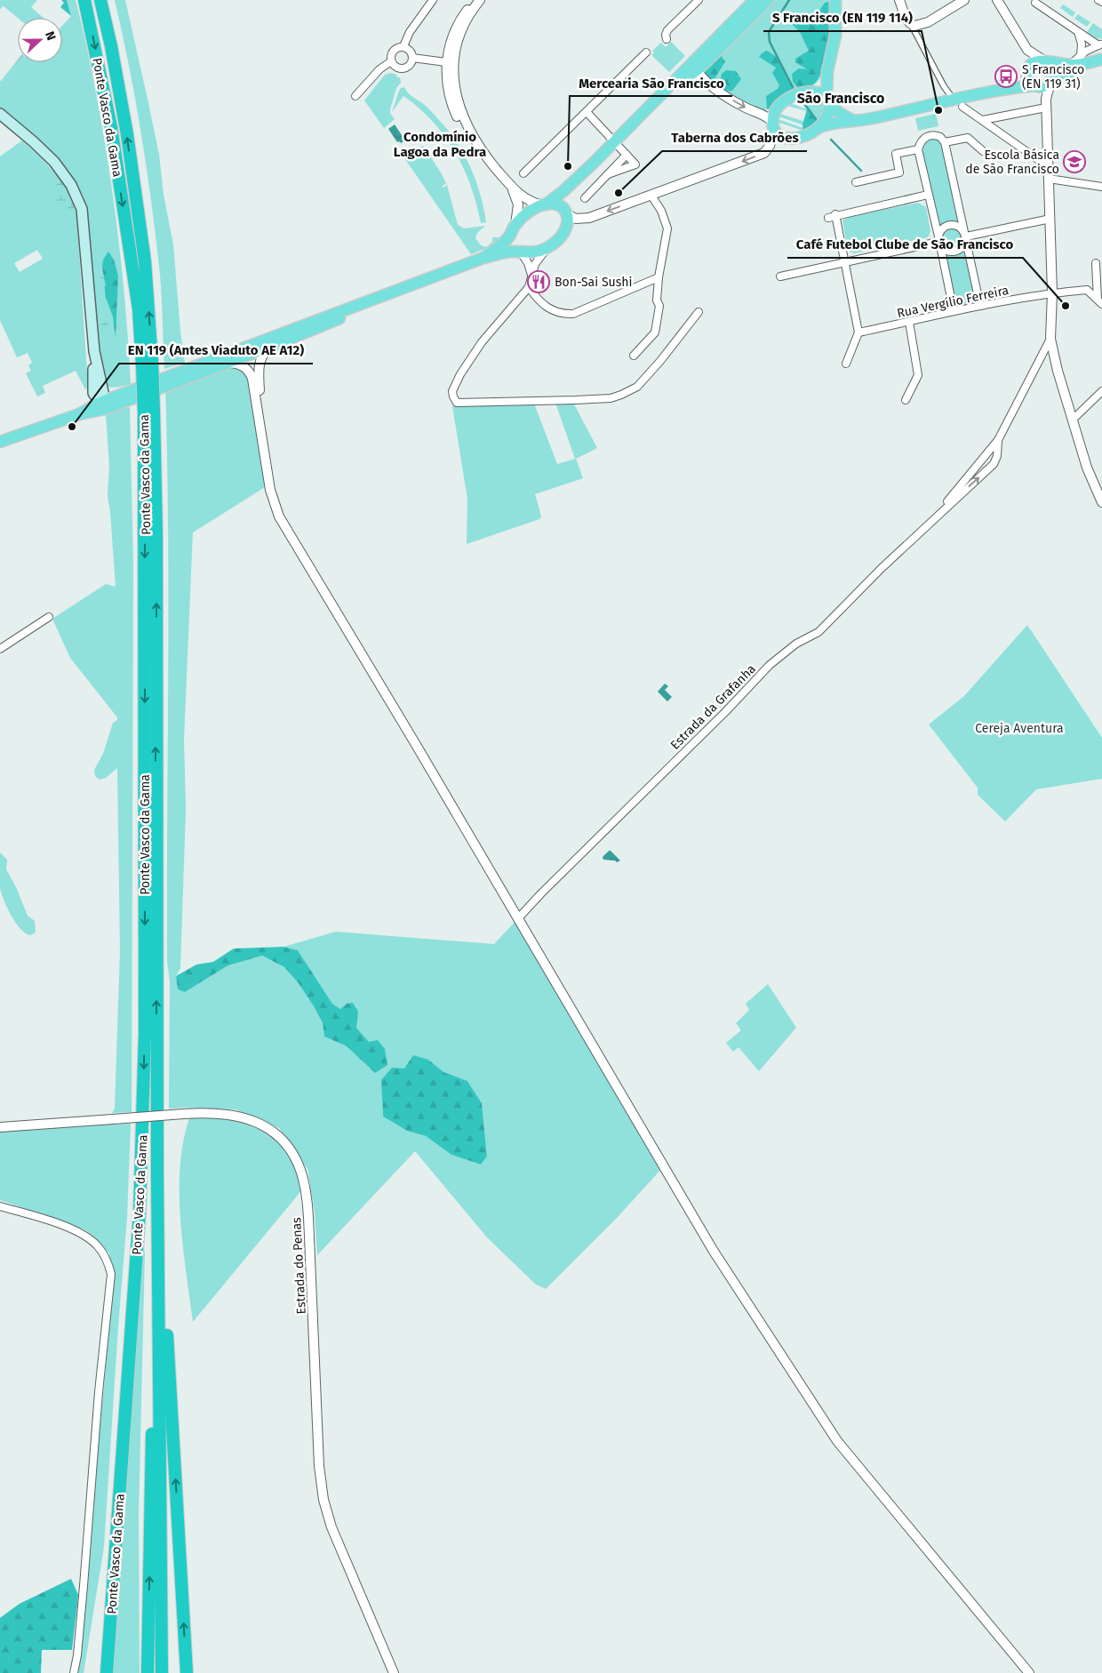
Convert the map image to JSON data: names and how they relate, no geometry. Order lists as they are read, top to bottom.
{
  "streets": {
    "highway": ["Ponte Vasco da Gama"],
    "street": ["Rua Vergílio Ferreira", "Estrada da Grafanha", "Estrada do Penas"]
  },
  "districts": ["São Francisco", "Condomínio Lagoa da Pedra"],
  "parks": ["Cereja Aventura"],
  "places": {
    "bus stop": ["S Francisco (EN 119 31)"],
    "other": [
      "S Francisco (EN 119 114)",
      "Mercearia São Francisco",
      "Taberna dos Cabrões",
      "Café Futebol Clube de São Francisco",
      "EN 119 (Antes Viaduto AE A12)"
    ],
    "school or university": ["Escola Básica de São Francisco"],
    "restaurant": ["Bon-Sai Sushi"]
  },
  "north": "right"
}
